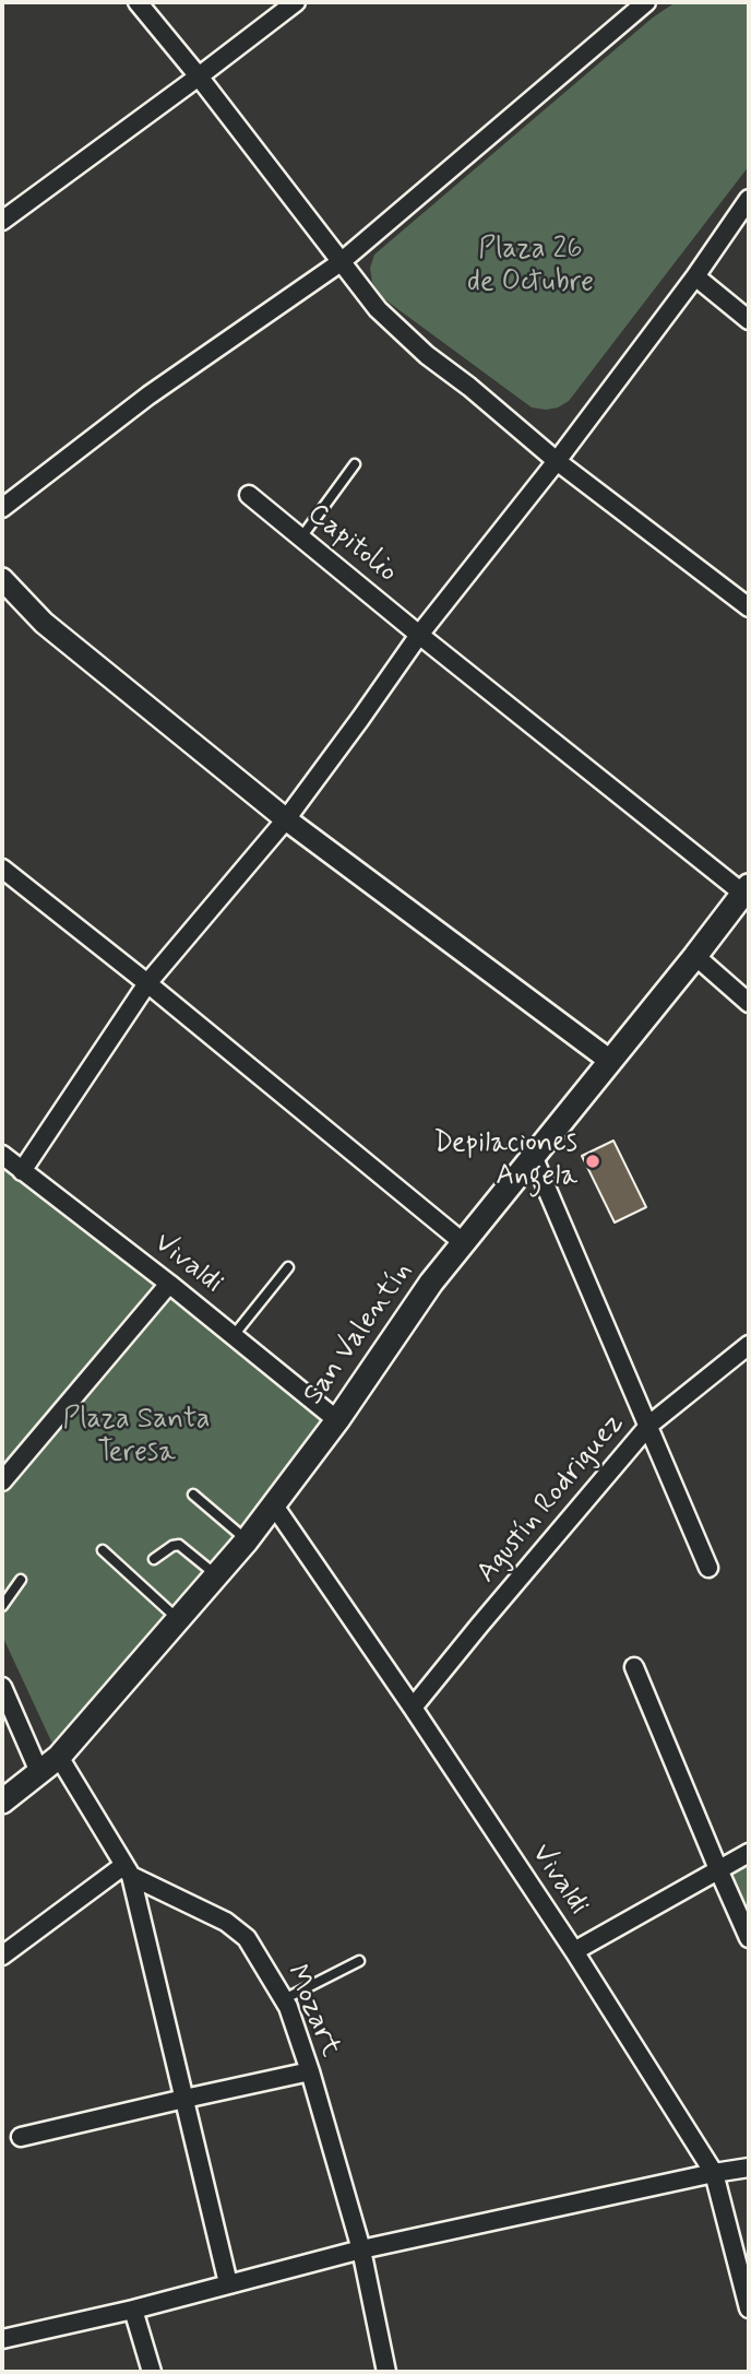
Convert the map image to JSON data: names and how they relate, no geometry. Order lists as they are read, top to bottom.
{
  "streets": {
    "main road": ["San Valentín"],
    "street": [
      "Capitolio",
      "Vivaldi",
      "Agustín Rodriguez",
      "Mozart"
    ]
  },
  "crossings": [
    ["Capitolio", "San Valentín"],
    ["Vivaldi", "San Valentín"],
    ["Vivaldi", "Agustín Rodriguez"]
  ],
  "parks": ["Plaza 26 de Octubre", "Plaza Santa Teresa"],
  "places": ["Depilaciones Angela"]
}
